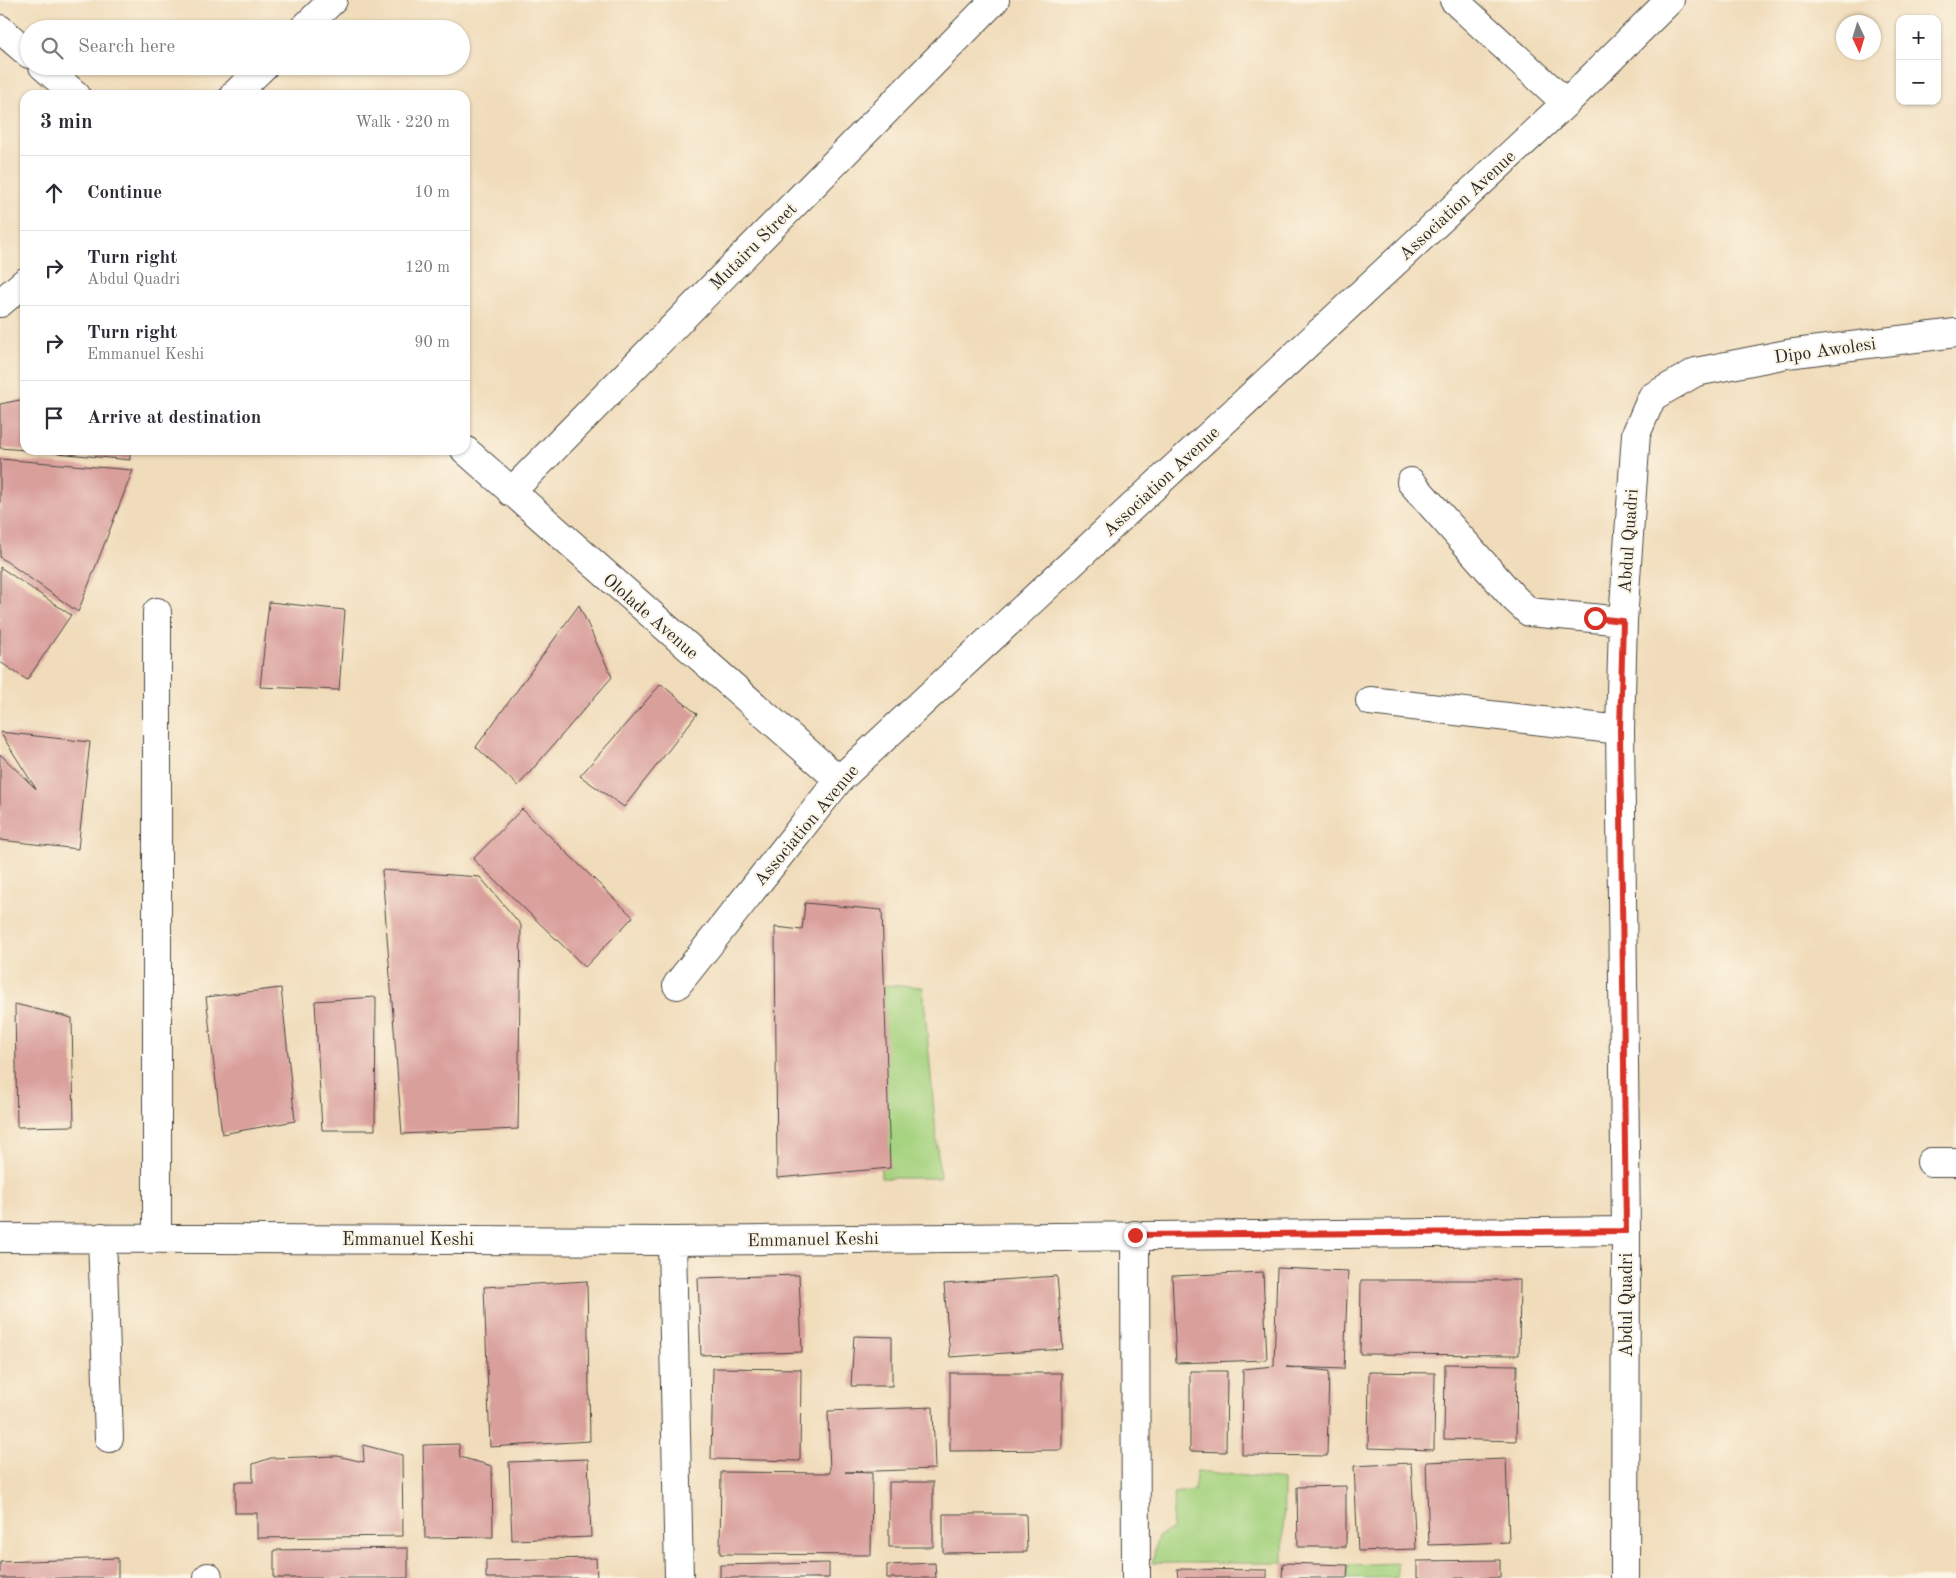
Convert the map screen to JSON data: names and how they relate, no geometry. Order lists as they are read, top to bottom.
{
  "streets": {
    "street": [
      "Association Avenue",
      "Mutairu Street",
      "Dipo Awolesi",
      "Abdul Quadri",
      "Ololade Avenue",
      "Emmanuel Keshi"
    ]
  },
  "crossings": [
    ["Association Avenue", "Ololade Avenue"],
    ["Mutairu Street", "Ololade Avenue"],
    ["Dipo Awolesi", "Abdul Quadri"],
    ["Abdul Quadri", "Emmanuel Keshi"]
  ],
  "north": "bottom",
  "page": {
    "map_buttons": ["+", "−"],
    "search": "Search here",
    "heading": ["3 min", "Walk · 220 m"],
    "list": [
      ["Continue", "10 m"],
      ["Turn right", "Abdul Quadri", "120 m"],
      ["Turn right", "Emmanuel Keshi", "90 m"],
      "Arrive at destination"
    ]
  }
}
